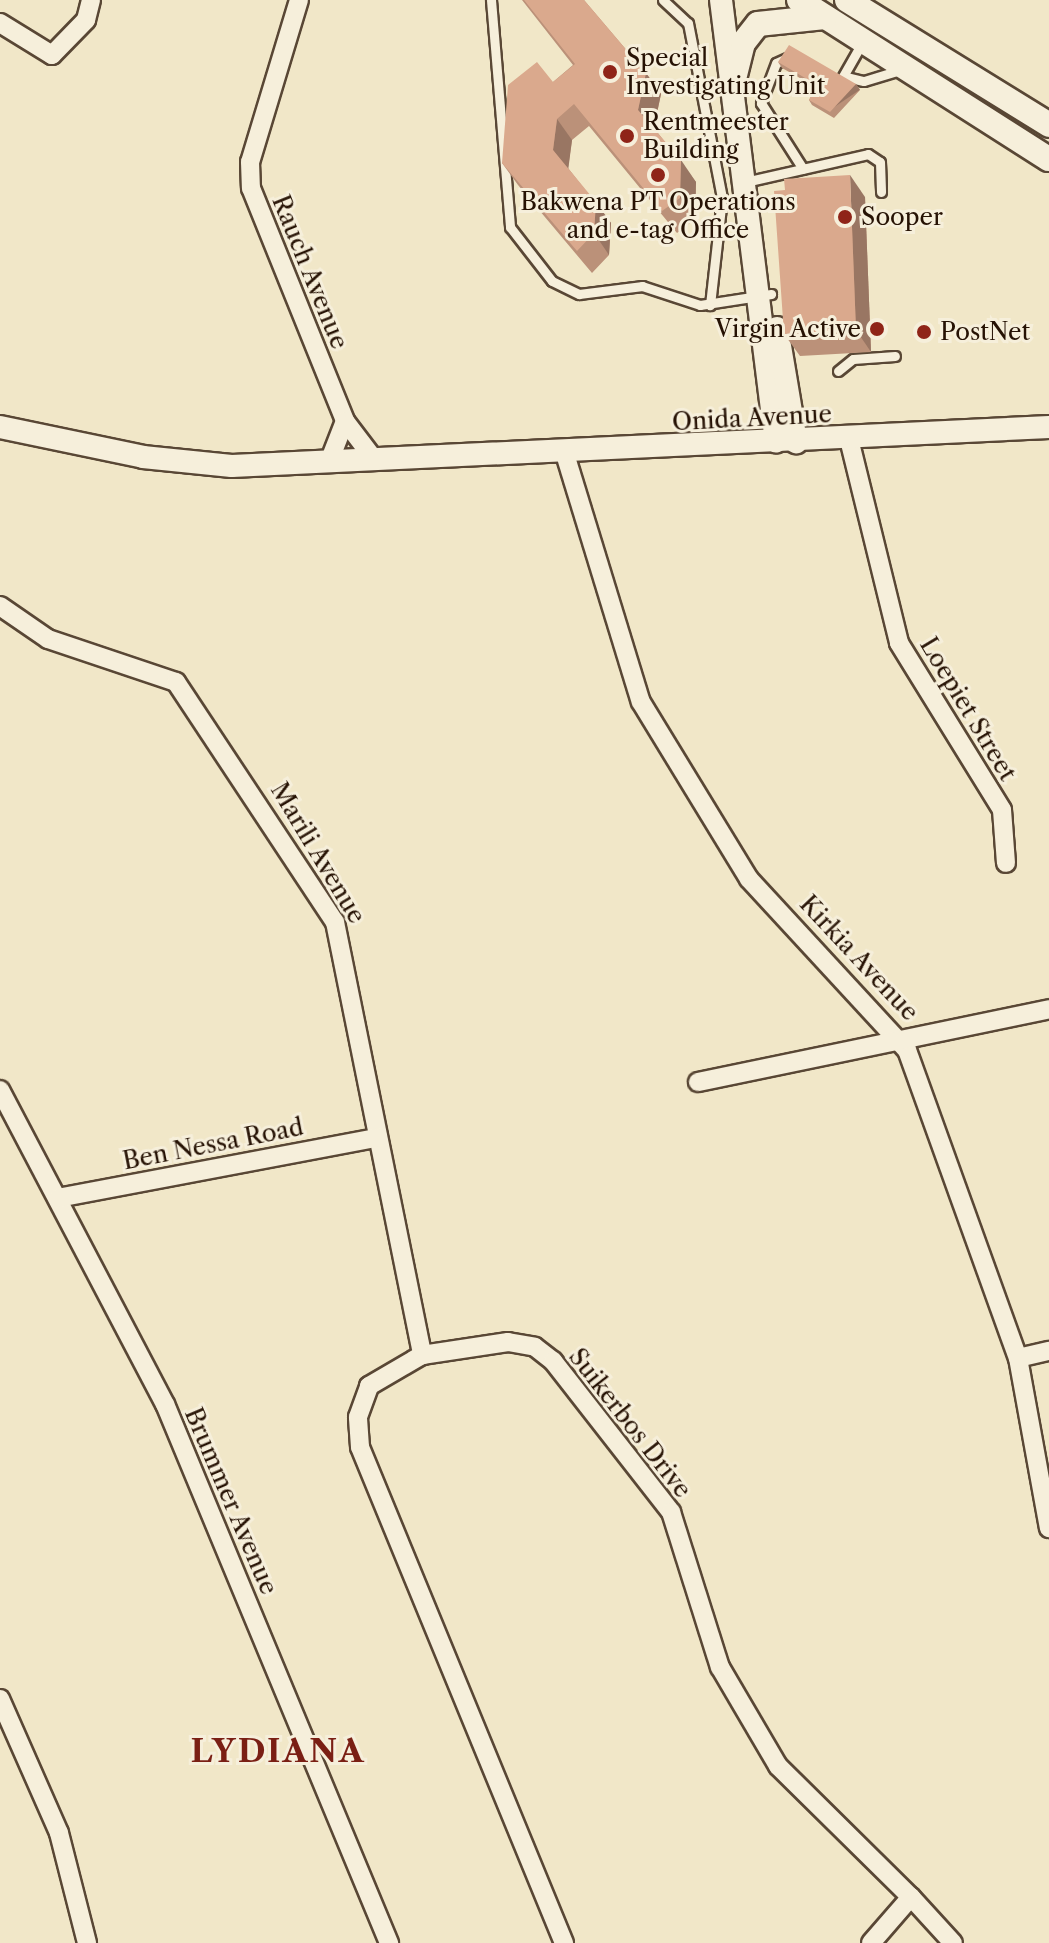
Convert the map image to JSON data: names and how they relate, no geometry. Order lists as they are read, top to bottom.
{
  "streets": {
    "street": [
      "Rauch Avenue",
      "Onida Avenue",
      "Loepiet Street",
      "Marili Avenue",
      "Kirkia Avenue",
      "Ben Nessa Road",
      "Suikerbos Drive",
      "Brummer Avenue"
    ]
  },
  "crossings": [
    ["Rauch Avenue", "Onida Avenue"],
    ["Onida Avenue", "Loepiet Street"],
    ["Onida Avenue", "Kirkia Avenue"],
    ["Marili Avenue", "Ben Nessa Road"],
    ["Marili Avenue", "Suikerbos Drive"],
    ["Ben Nessa Road", "Brummer Avenue"]
  ],
  "districts": ["LYDIANA"],
  "places": [
    "Special Investigating Unit",
    "Rentmeester Building",
    "Bakwena PT Operations and e-tag Office",
    "Sooper",
    "Virgin Active",
    "PostNet"
  ]
}
